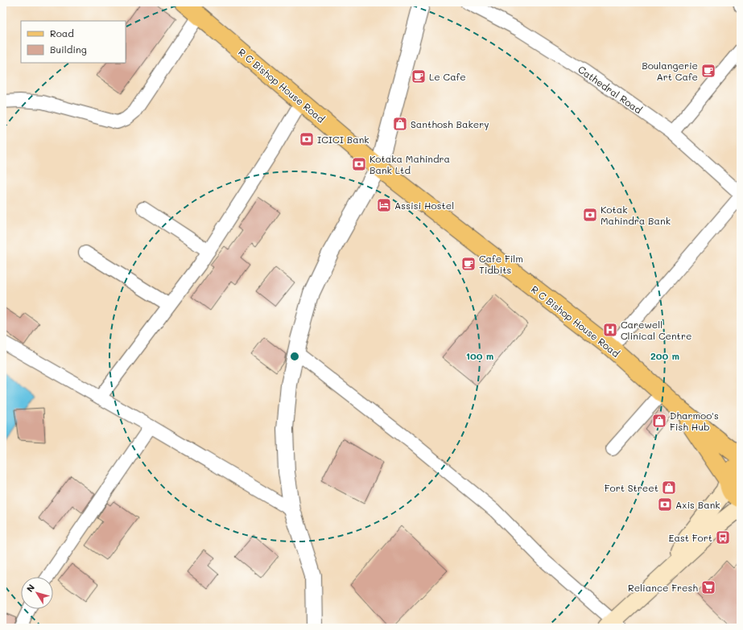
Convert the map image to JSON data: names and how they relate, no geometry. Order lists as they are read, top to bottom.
{
  "streets": {
    "main road": ["R C Bishop House Road"],
    "street": ["Cathedral Road"]
  },
  "places": {
    "cafe": ["Boulangerie Art Cafe", "Le Cafe", "Cafe Film Tidbits"],
    "shop": ["Santhosh Bakery", "Dharmoo's Fish Hub", "Fort Street"],
    "bank": [
      "ICICI Bank",
      "Kotaka Mahindra Bank Ltd",
      "Kotak Mahindra Bank",
      "Axis Bank"
    ],
    "hotel": ["Assisi Hostel"],
    "hospital": ["Carewell Clinical Centre"],
    "bus stop": ["East Fort"],
    "supermarket": ["Reliance Fresh"]
  },
  "legend": ["Road", "Building"],
  "north": "top left",
  "rings": ["100 m", "200 m"]
}
